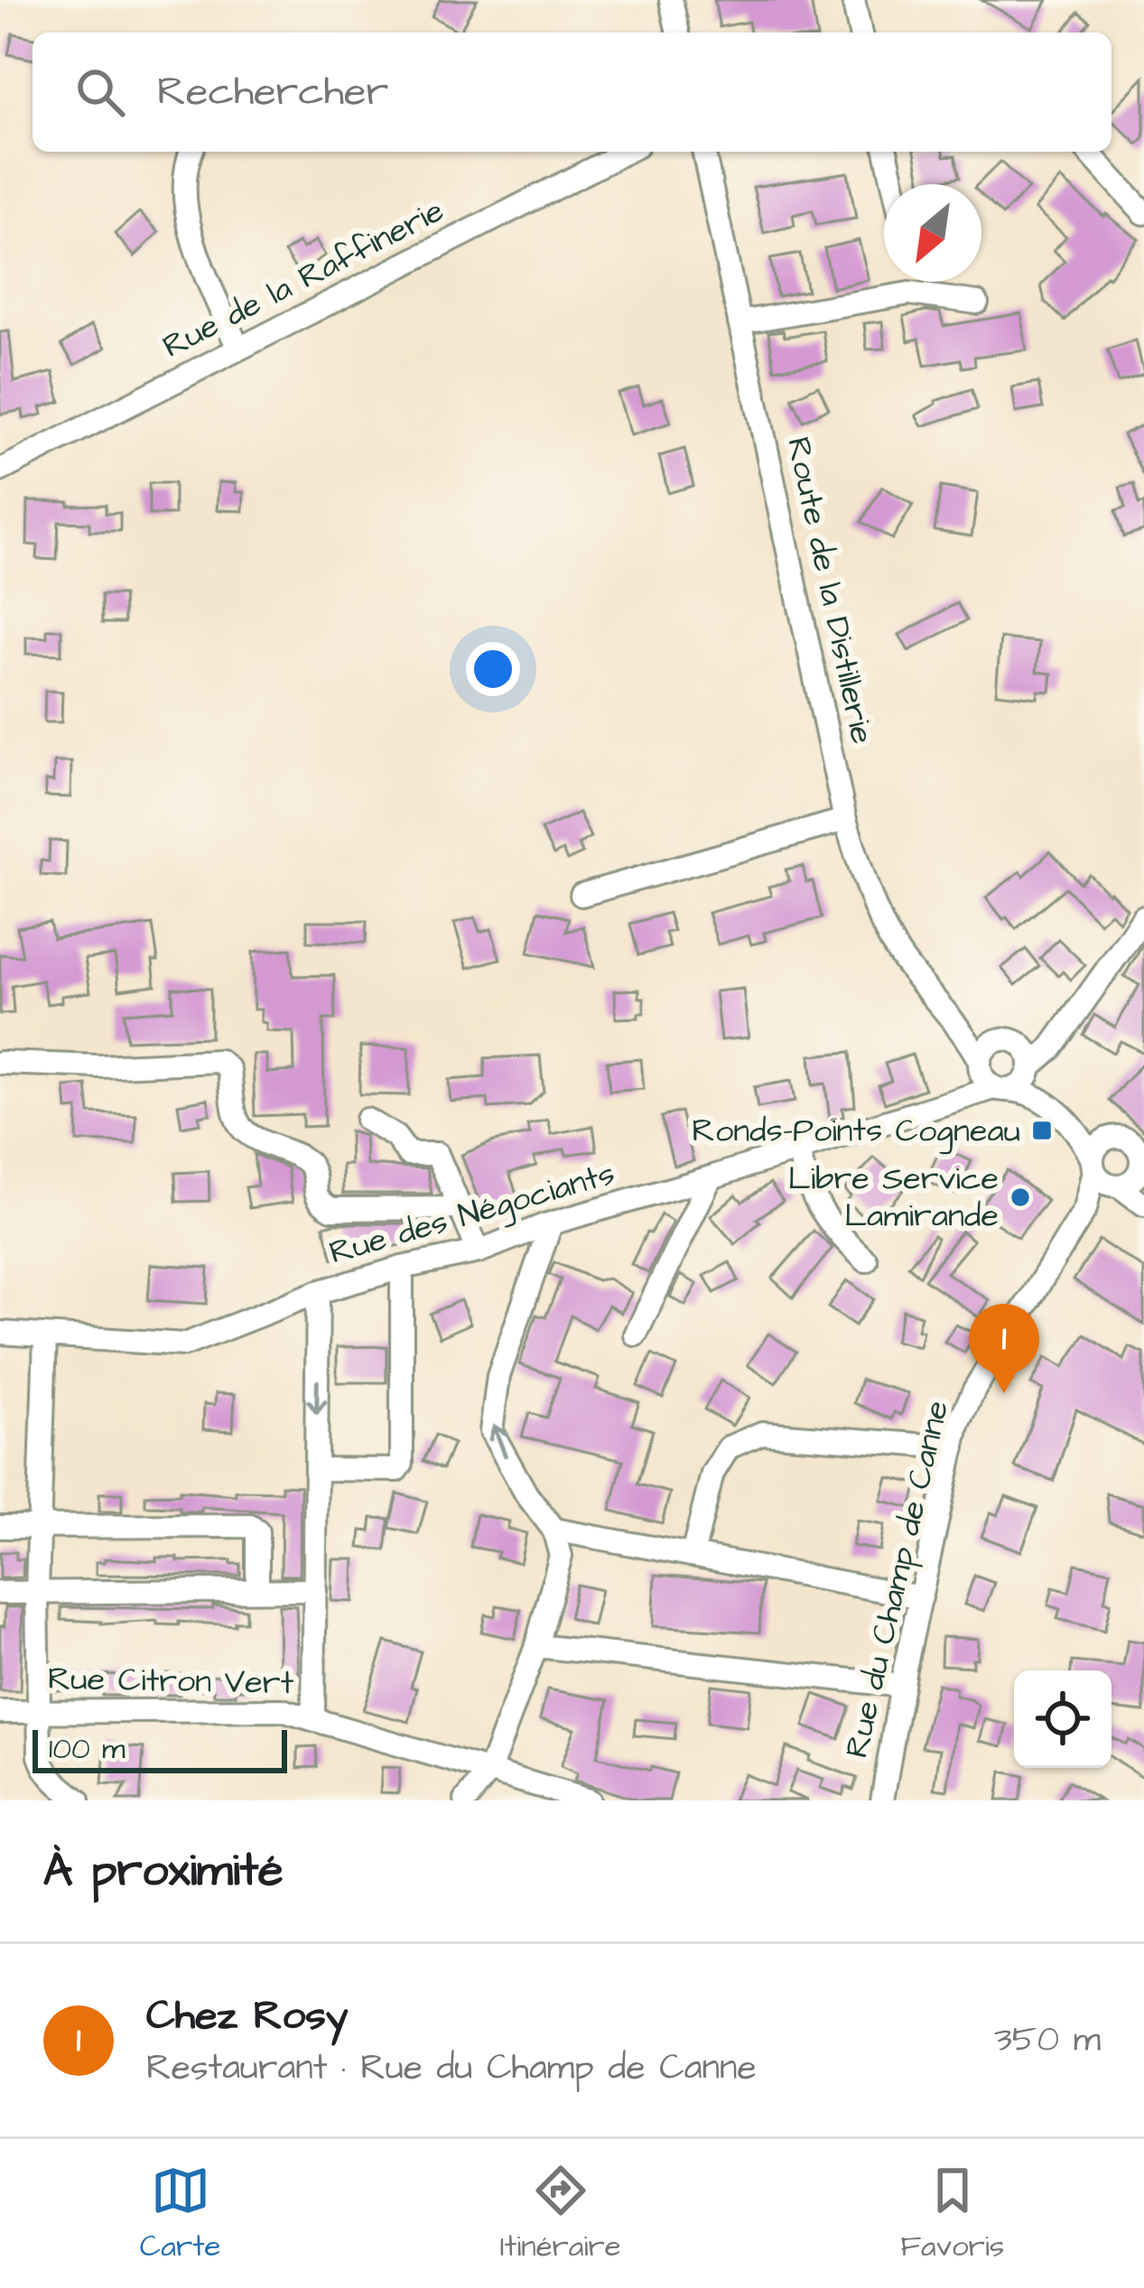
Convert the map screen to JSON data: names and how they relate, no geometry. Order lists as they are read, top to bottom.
{
  "streets": {
    "street": [
      "Rue de la Raffinerie",
      "Route de la Distillerie",
      "Rue des Négociants",
      "Rue du Champ de Canne",
      "Rue Citron Vert"
    ]
  },
  "crossings": [
    ["Route de la Distillerie", "Rue des Négociants"]
  ],
  "places": {
    "transit": ["Ronds-Points Cogneau"],
    "other": ["Libre Service Lamirande"]
  },
  "scale_bar": "100 m",
  "north": "bottom left",
  "page": {
    "search": "Rechercher",
    "pins": "1",
    "scale": "100 m",
    "heading": "À proximité",
    "list": [
      {
        "mark": "1",
        "name": "Chez Rosy",
        "note": "Restaurant · Rue du Champ de Canne",
        "value": "350 m"
      }
    ],
    "nav": ["Carte", "Itinéraire", "Favoris"]
  }
}
